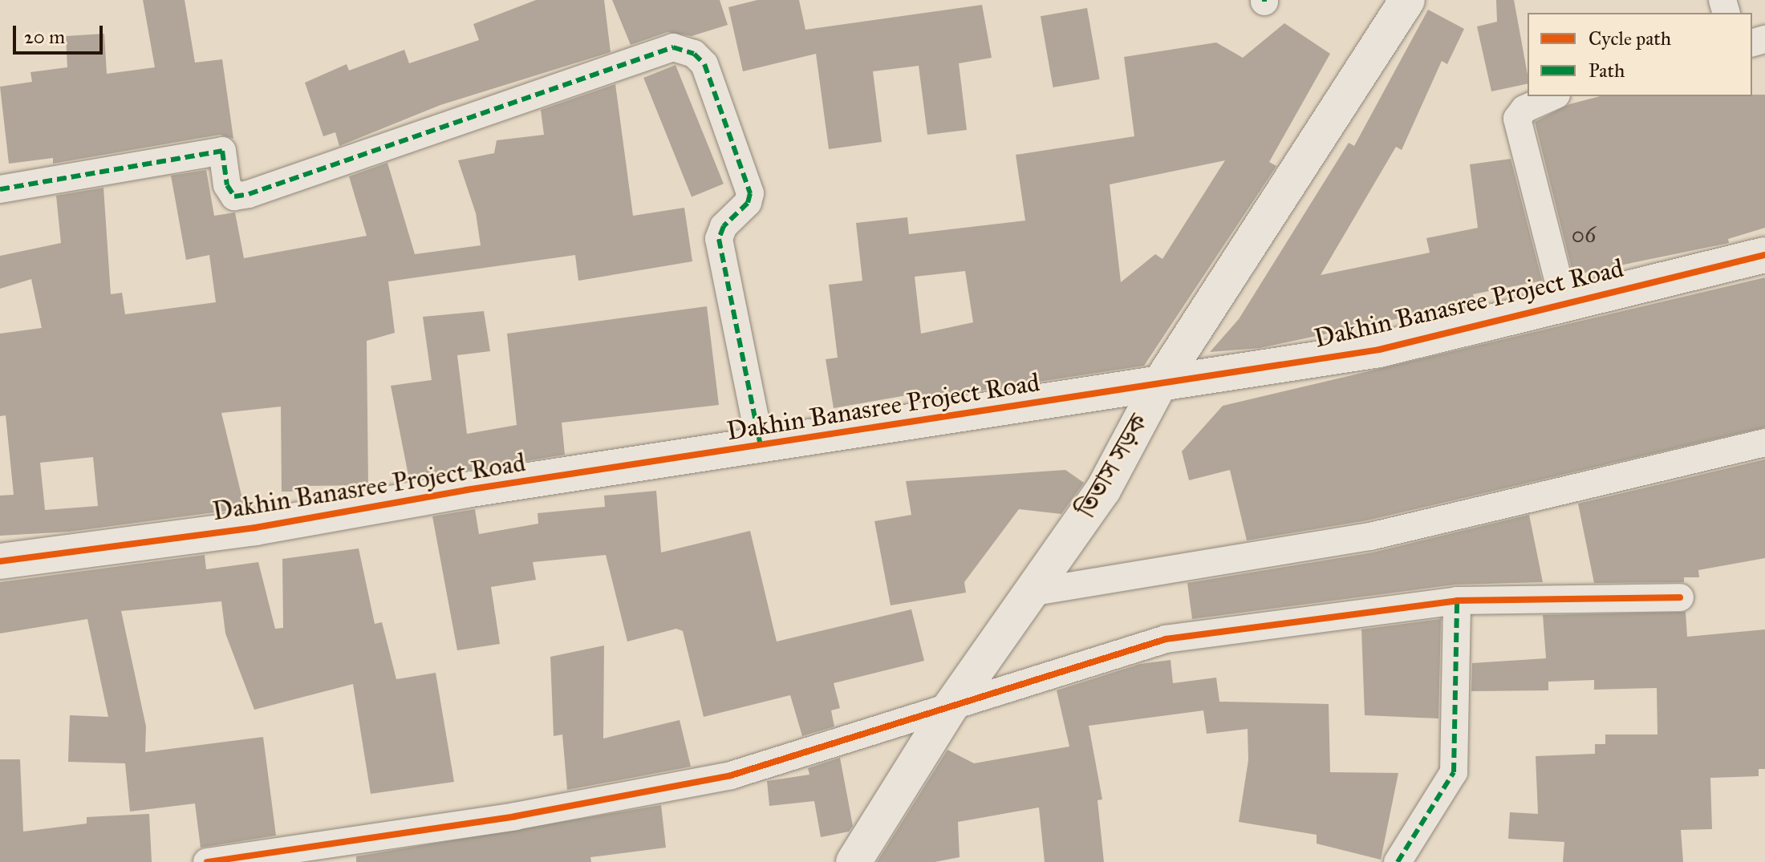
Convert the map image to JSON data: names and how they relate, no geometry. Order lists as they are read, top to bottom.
{
  "streets": {
    "street": ["Dakhin Banasree Project Road", "তিতাস সড়ক"]
  },
  "crossings": [
    ["Dakhin Banasree Project Road", "তিতাস সড়ক"]
  ],
  "house_numbers": ["06"],
  "legend": ["Cycle path", "Path"],
  "scale_bar": "20 m"
}
